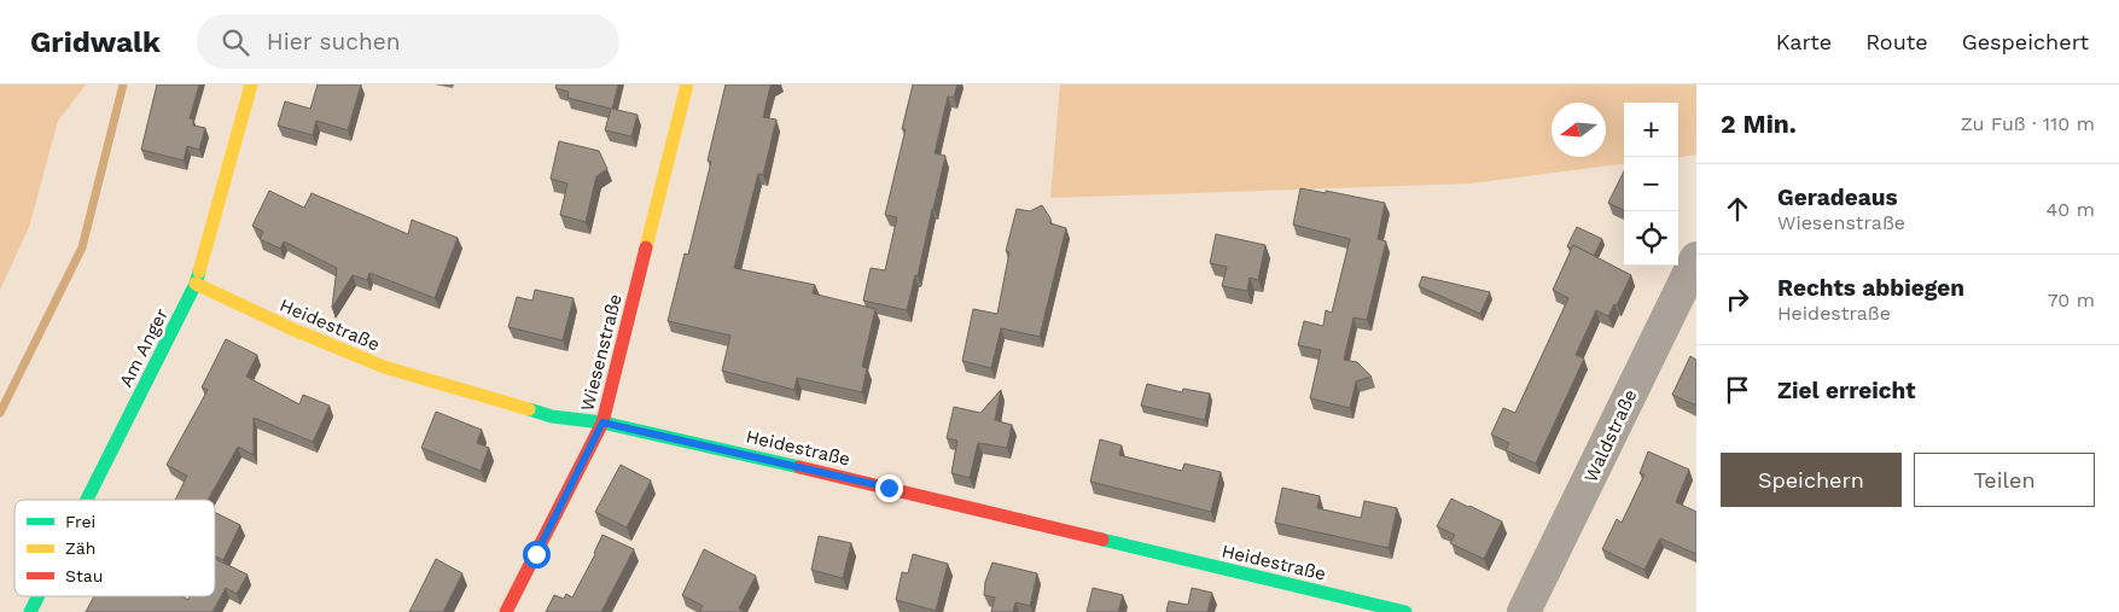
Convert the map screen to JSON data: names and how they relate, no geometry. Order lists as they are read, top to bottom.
{
  "streets": {
    "street": [
      "Heidestraße",
      "Am Anger",
      "Wiesenstraße",
      "Waldstraße"
    ]
  },
  "crossings": [
    ["Heidestraße", "Am Anger"],
    ["Heidestraße", "Wiesenstraße"]
  ],
  "legend": ["Frei", "Zäh", "Stau"],
  "north": "left",
  "page": {
    "header": "Gridwalk",
    "search": "Hier suchen",
    "nav": ["Karte", "Route", "Gespeichert"],
    "heading": ["2 Min.", "Zu Fuß · 110 m"],
    "map_buttons": ["+", "−"],
    "list": [
      ["Geradeaus", "Wiesenstraße", "40 m"],
      ["Rechts abbiegen", "Heidestraße", "70 m"],
      "Ziel erreicht"
    ],
    "buttons": ["Speichern", "Teilen"]
  }
}
